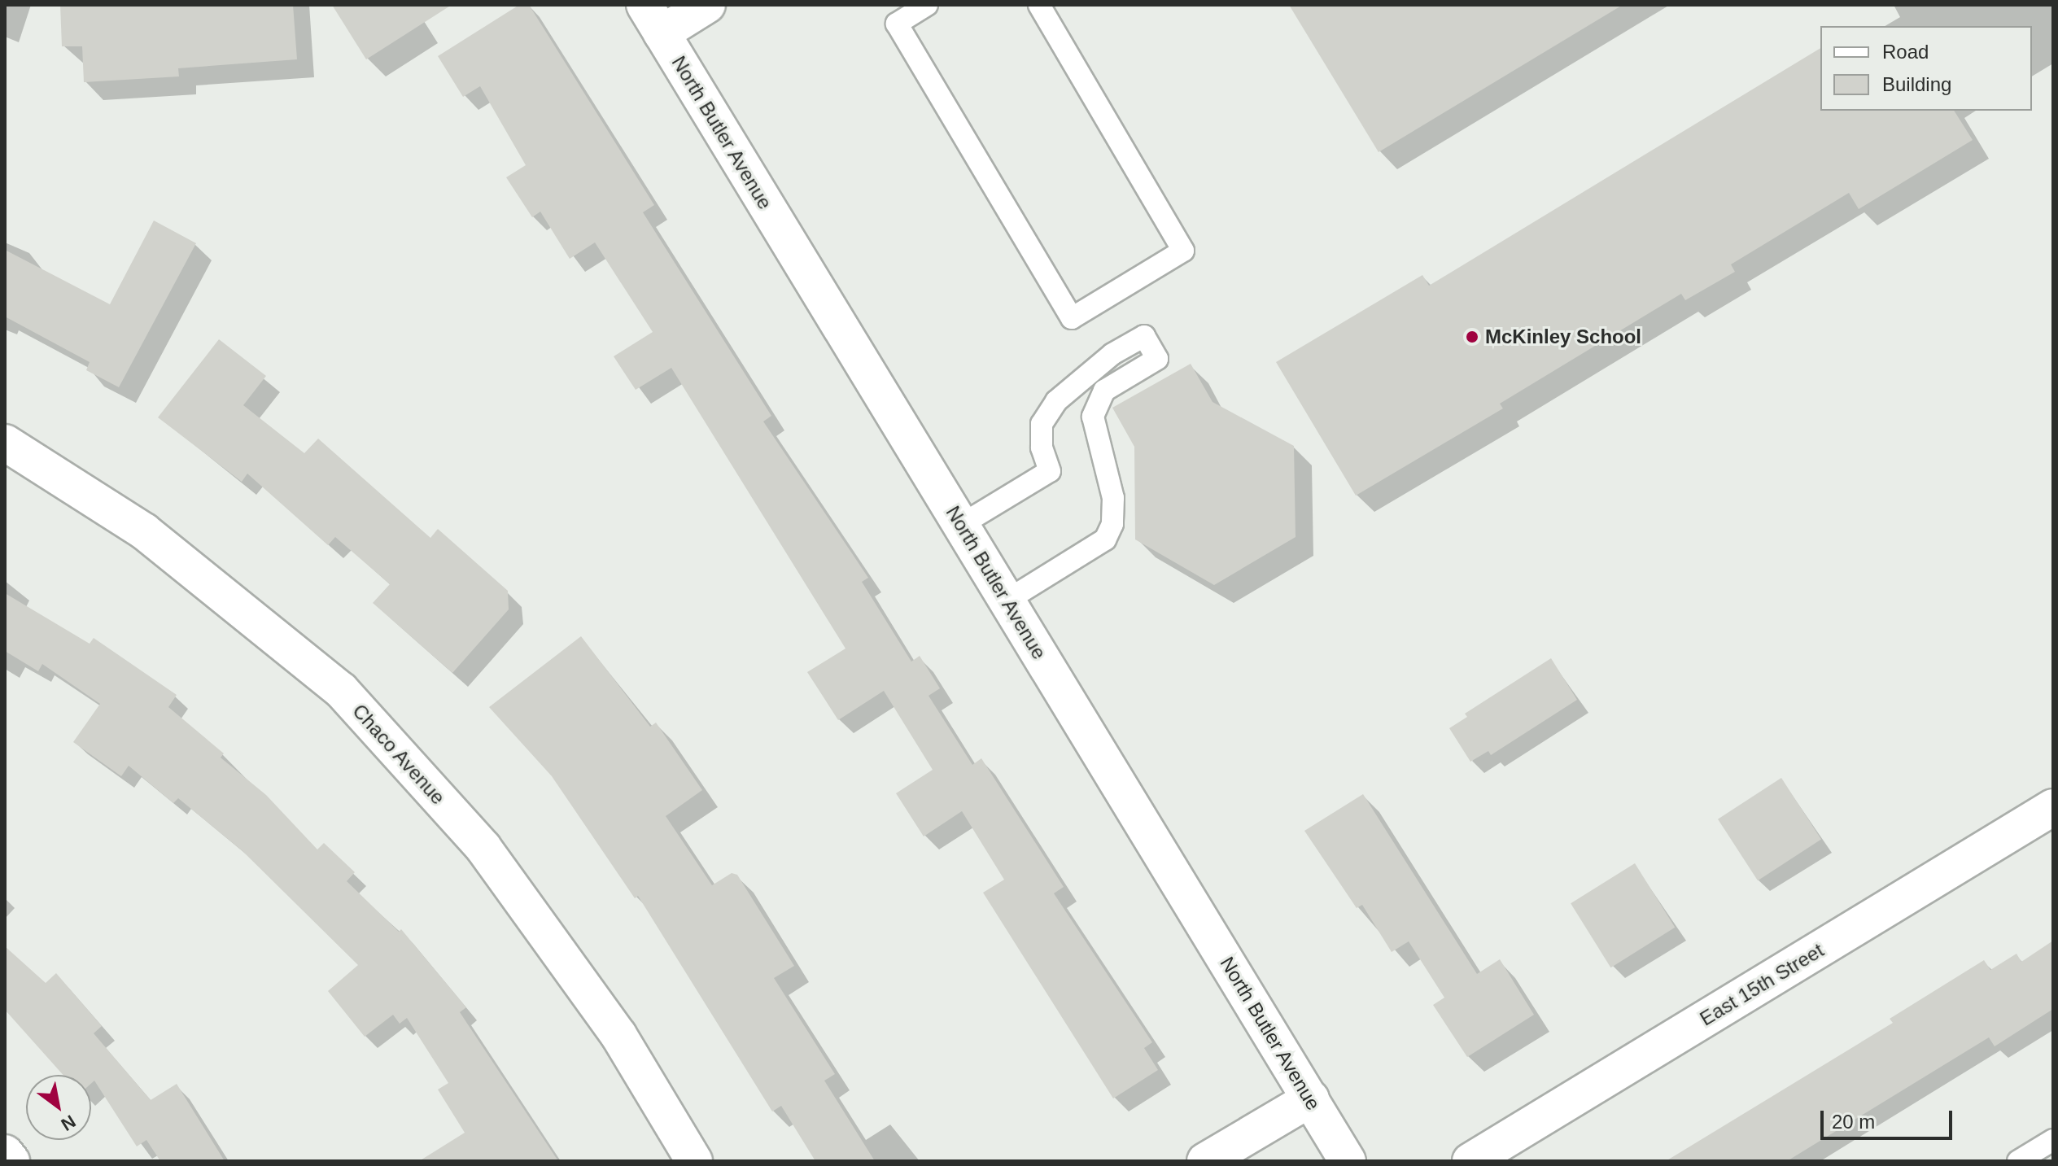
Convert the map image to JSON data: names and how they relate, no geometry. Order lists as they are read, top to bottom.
{
  "streets": {
    "street": ["North Butler Avenue", "Chaco Avenue", "East 15th Street"]
  },
  "places": ["McKinley School"],
  "legend": ["Road", "Building"],
  "scale_bar": "20 m",
  "north": "bottom right"
}
